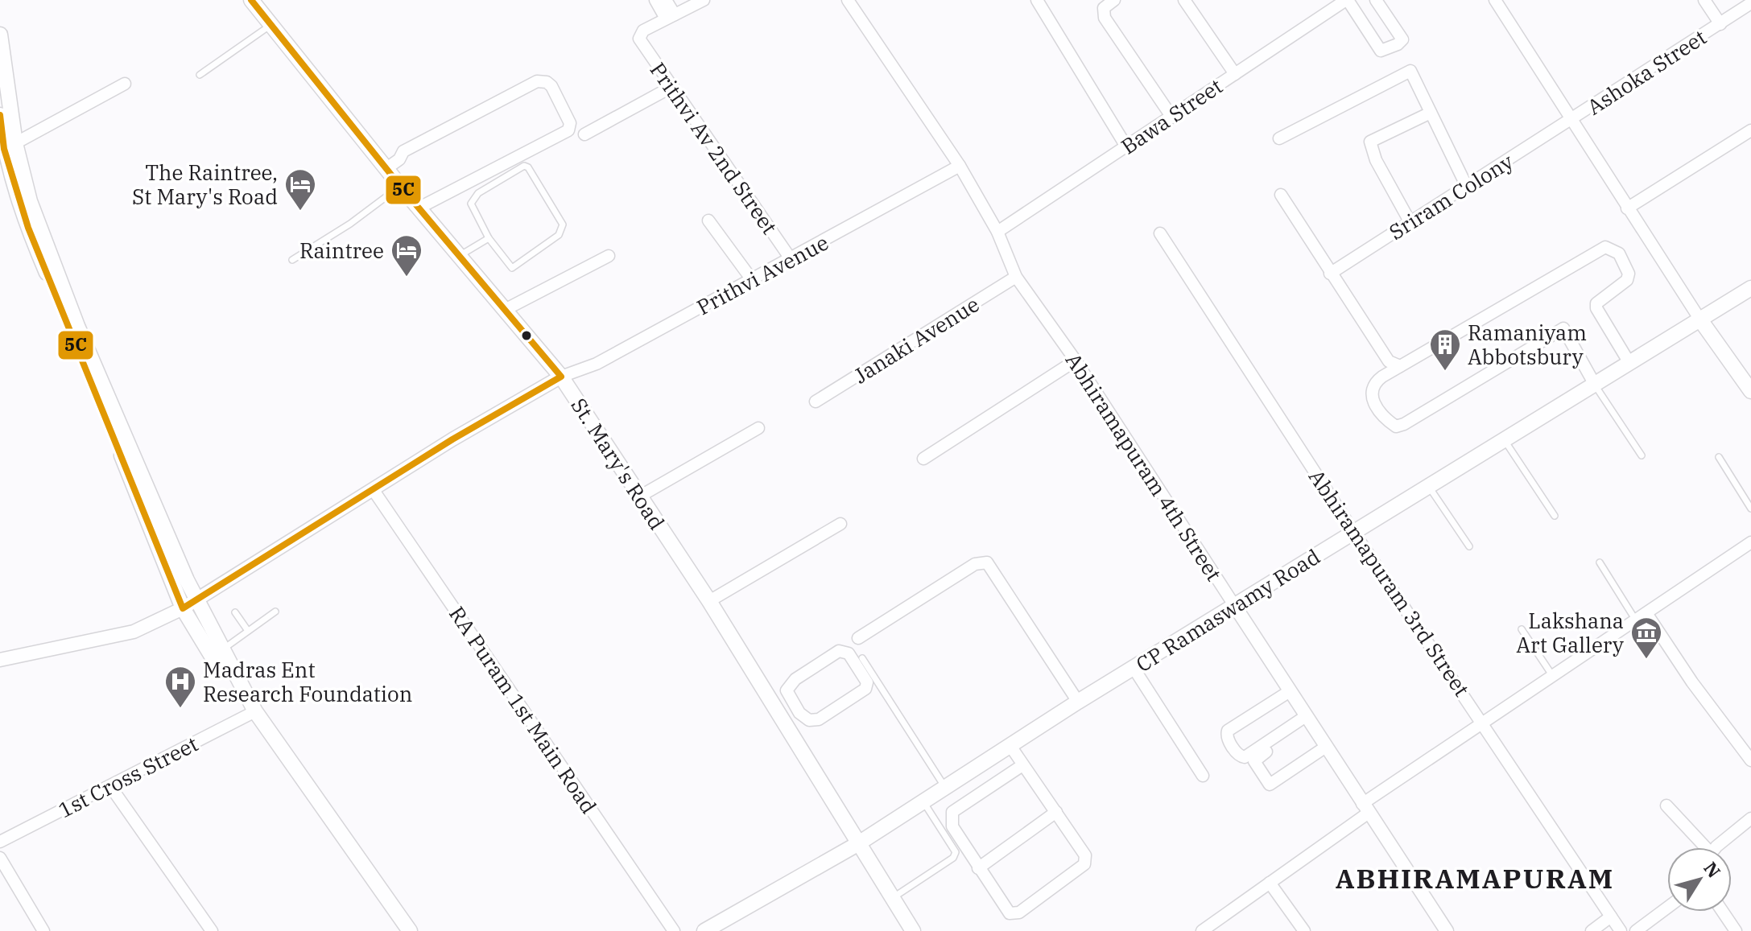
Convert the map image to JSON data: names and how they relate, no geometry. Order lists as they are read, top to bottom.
{
  "streets": {
    "main road": ["St. Mary's Road", "CP Ramaswamy Road"],
    "street": [
      "Ashoka Street",
      "Bawa Street",
      "Prithvi Av 2nd Street",
      "Sriram Colony",
      "Prithvi Avenue",
      "Janaki Avenue",
      "Abhiramapuram 4th Street",
      "Abhiramapuram 3rd Street",
      "RA Puram 1st Main Road",
      "1st Cross Street"
    ]
  },
  "crossings": [
    ["Ashoka Street", "Sriram Colony"],
    ["Bawa Street", "Abhiramapuram 4th Street"],
    ["Prithvi Av 2nd Street", "Prithvi Avenue"],
    ["Prithvi Avenue", "St. Mary's Road"],
    ["Prithvi Avenue", "Abhiramapuram 4th Street"],
    ["Janaki Avenue", "Abhiramapuram 4th Street"],
    ["St. Mary's Road", "CP Ramaswamy Road"],
    ["Abhiramapuram 4th Street", "CP Ramaswamy Road"],
    ["Abhiramapuram 3rd Street", "CP Ramaswamy Road"]
  ],
  "districts": ["ABHIRAMAPURAM"],
  "places": {
    "hotel": ["The Raintree, St Mary's Road", "Raintree"],
    "building": ["Ramaniyam Abbotsbury"],
    "museum": ["Lakshana Art Gallery"],
    "hospital": ["Madras Ent Research Foundation"]
  },
  "lines": ["transit line 5C"],
  "north": "top right"
}
